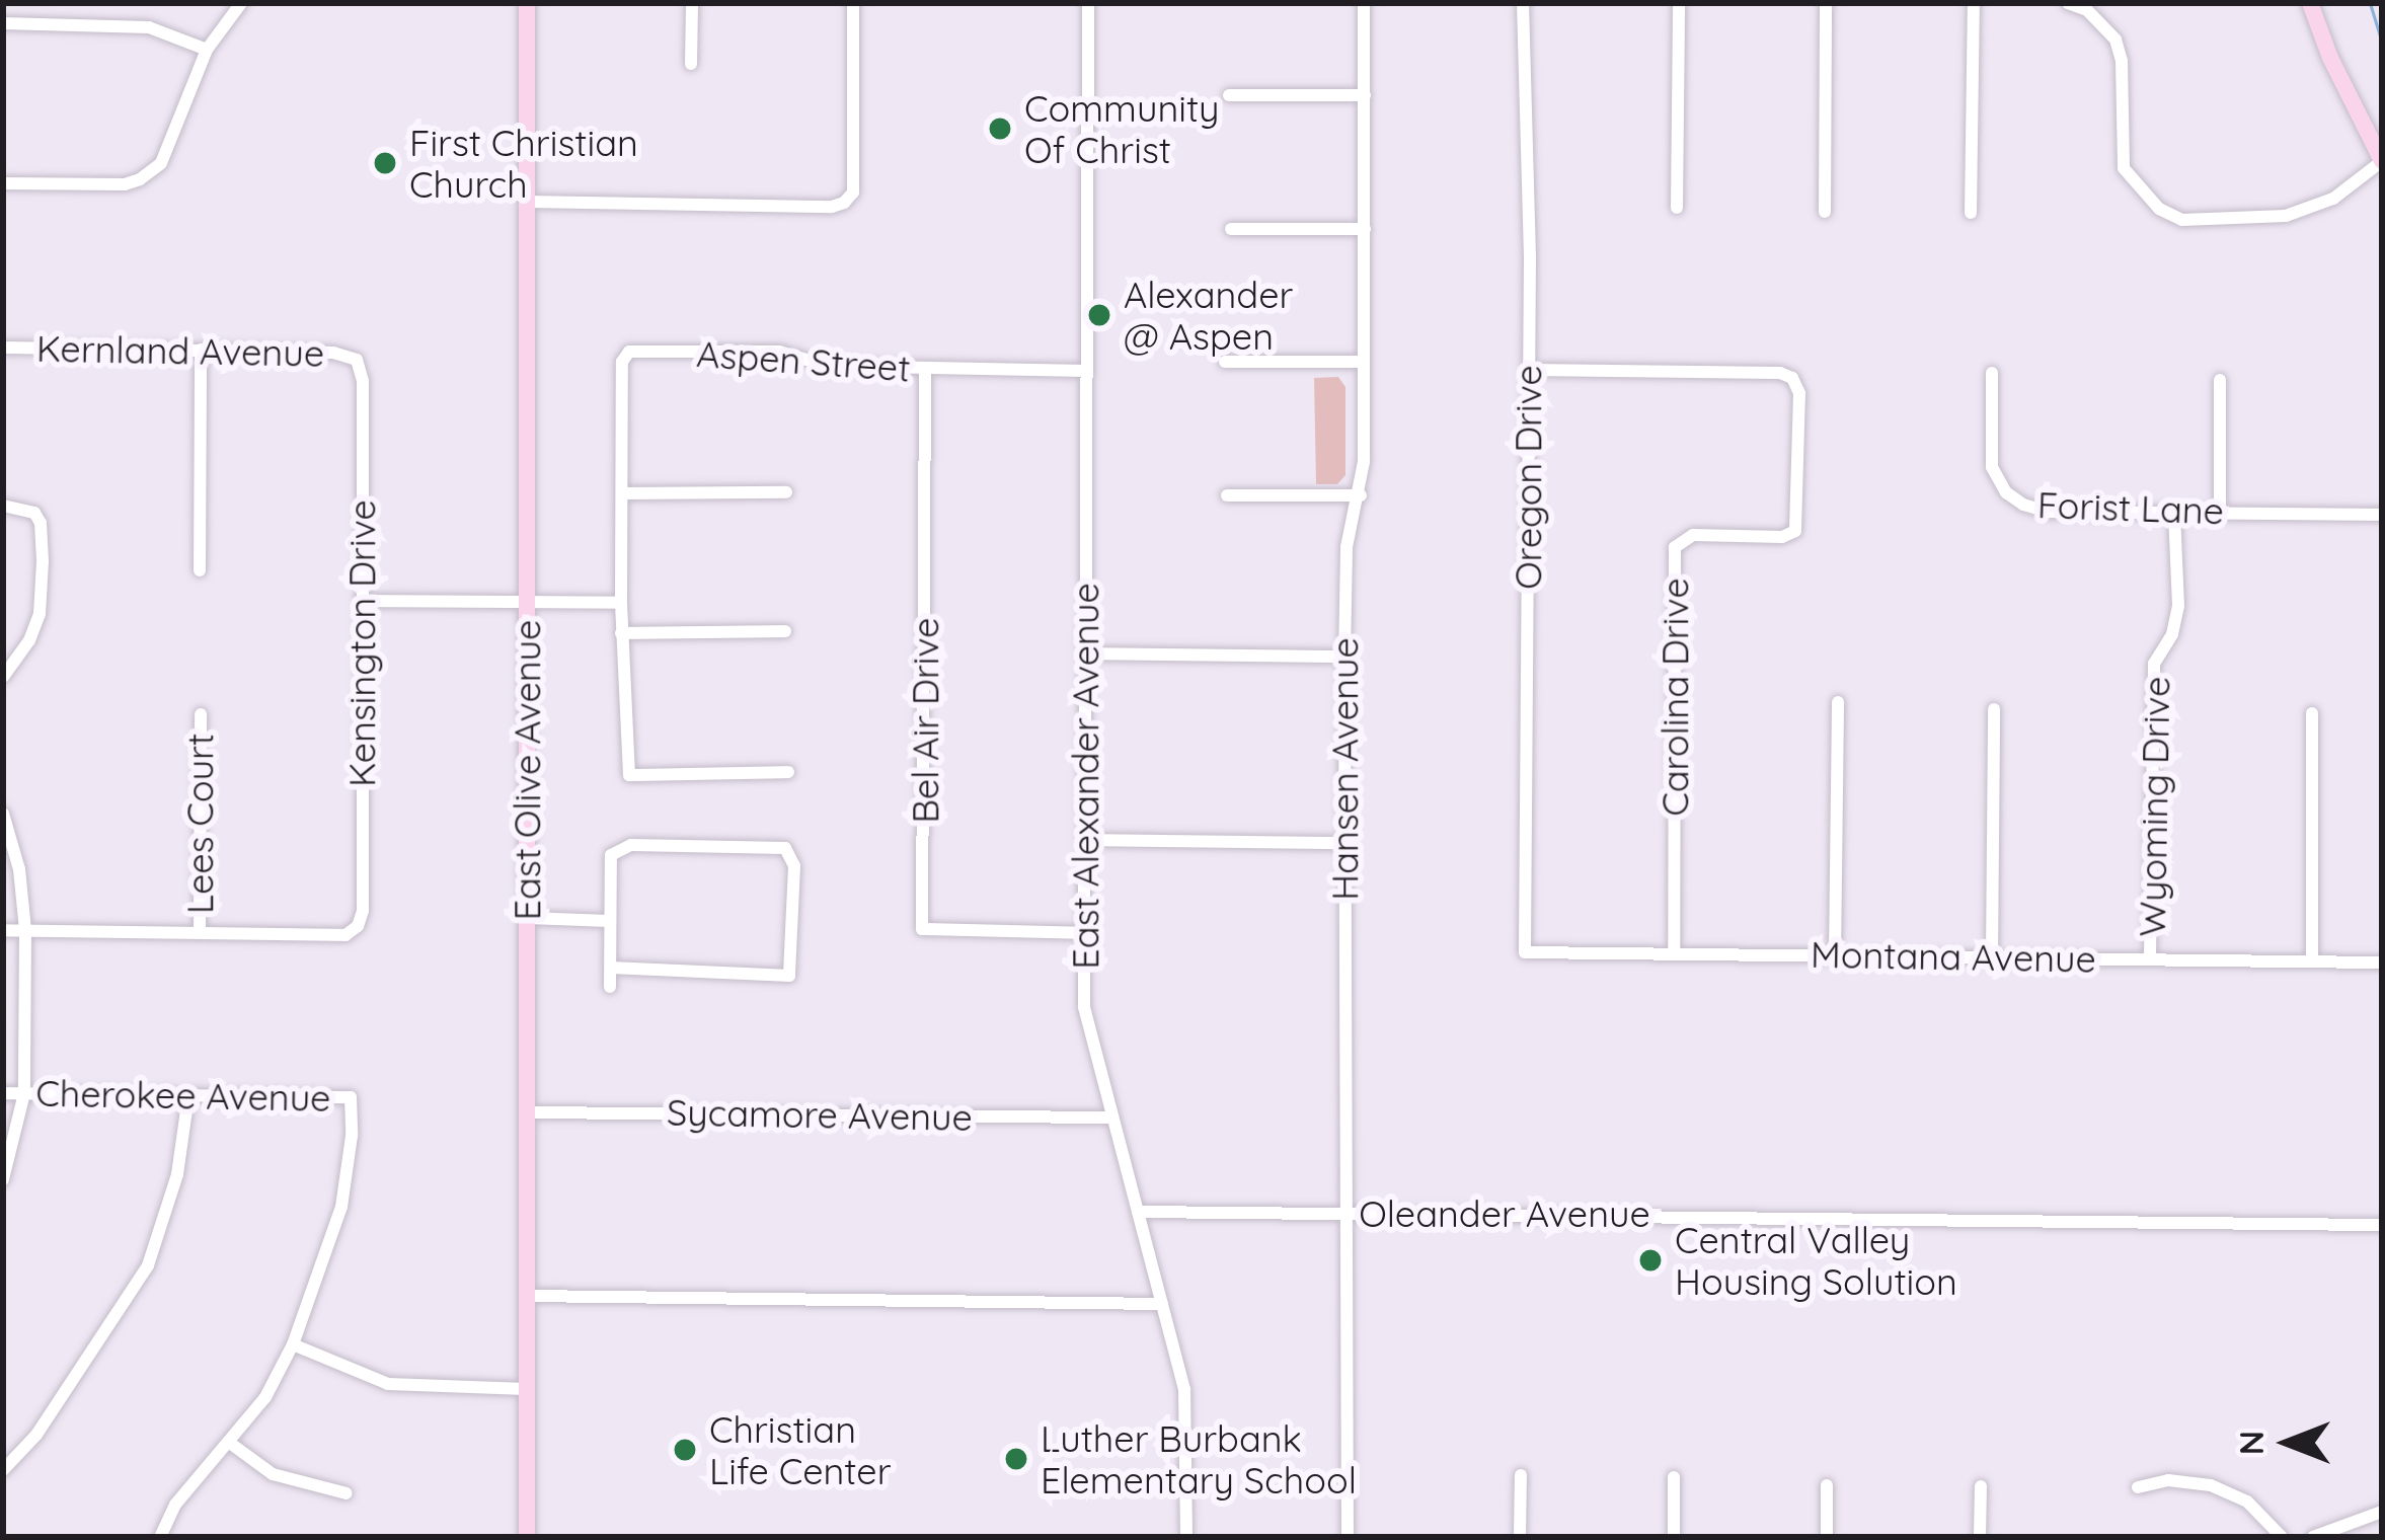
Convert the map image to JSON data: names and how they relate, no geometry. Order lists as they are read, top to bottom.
{
  "streets": {
    "main road": ["East Olive Avenue"],
    "street": [
      "Kernland Avenue",
      "Aspen Street",
      "Oregon Drive",
      "Forist Lane",
      "Kensington Drive",
      "Carolina Drive",
      "Bel Air Drive",
      "Hansen Avenue",
      "East Alexander Avenue",
      "Wyoming Drive",
      "Lees Court",
      "Montana Avenue",
      "Cherokee Avenue",
      "Sycamore Avenue",
      "Oleander Avenue"
    ]
  },
  "crossings": [
    ["Kernland Avenue", "Kensington Drive"],
    ["Aspen Street", "Bel Air Drive"],
    ["Aspen Street", "East Alexander Avenue"],
    ["Oregon Drive", "Carolina Drive"],
    ["Oregon Drive", "Montana Avenue"],
    ["Forist Lane", "Wyoming Drive"],
    ["Kensington Drive", "Lees Court"],
    ["Carolina Drive", "Montana Avenue"],
    ["Bel Air Drive", "East Alexander Avenue"],
    ["Hansen Avenue", "Oleander Avenue"],
    ["East Olive Avenue", "Sycamore Avenue"],
    ["East Alexander Avenue", "Sycamore Avenue"],
    ["East Alexander Avenue", "Oleander Avenue"],
    ["Wyoming Drive", "Montana Avenue"]
  ],
  "places": [
    "Community Of Christ",
    "First Christian Church",
    "Alexander @ Aspen",
    "Central Valley Housing Solution",
    "Christian Life Center",
    "Luther Burbank Elementary School"
  ],
  "north": "left"
}
